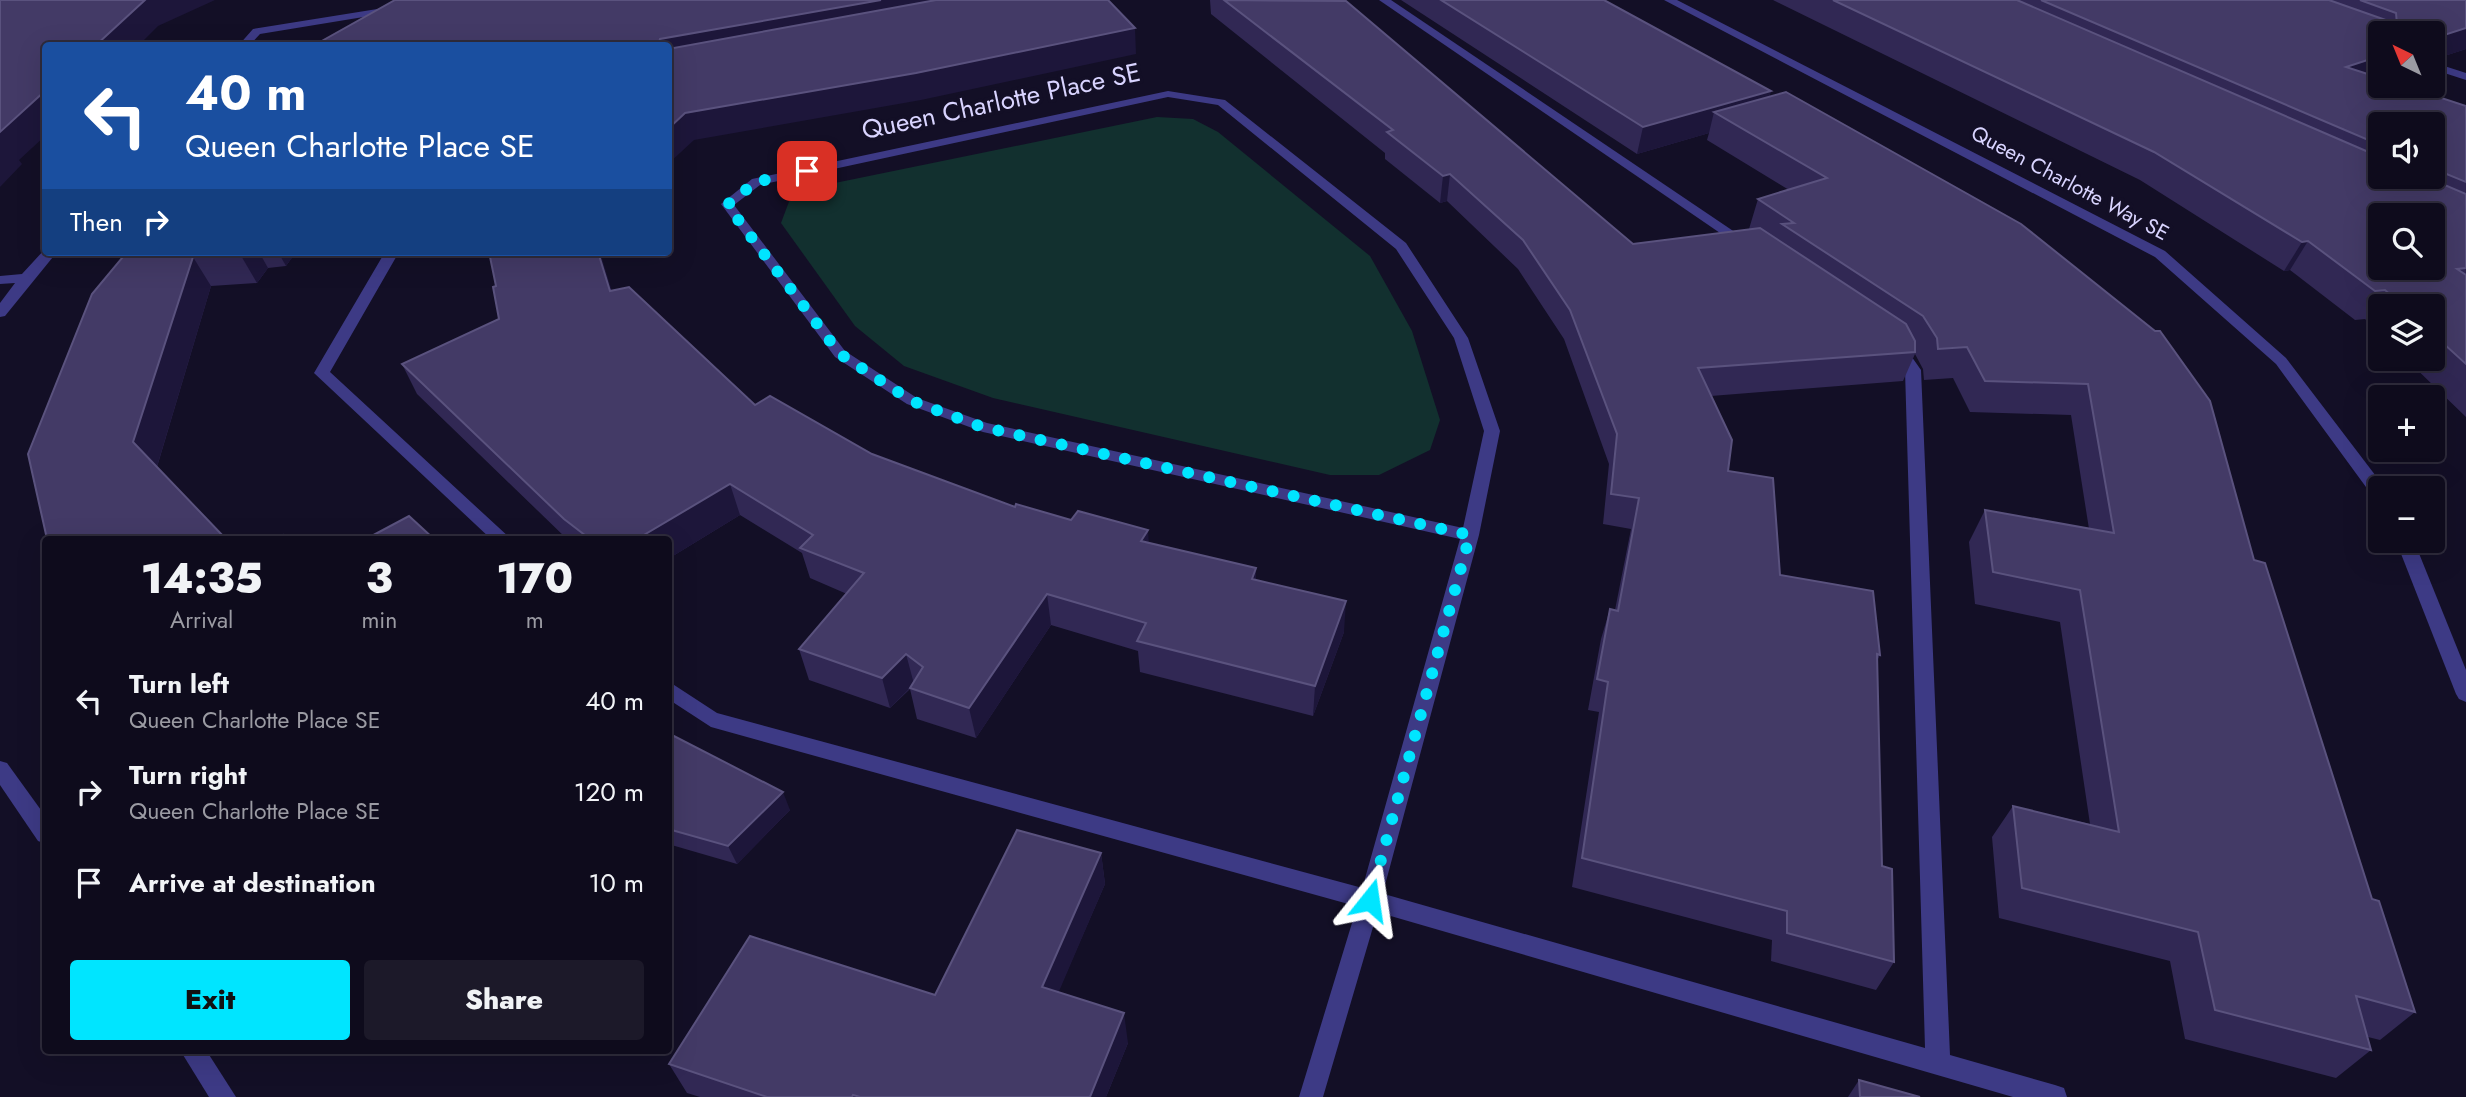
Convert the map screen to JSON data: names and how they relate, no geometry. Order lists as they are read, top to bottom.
{
  "streets": {
    "street": ["Queen Charlotte Place SE", "Queen Charlotte Way SE"]
  },
  "north": "top left",
  "page": {
    "map_buttons": ["+", "−"],
    "turn": ["40 m", "Queen Charlotte Place SE"],
    "then": "Then",
    "eta": [
      "14:35",
      "Arrival",
      "3",
      "min",
      "170",
      "m"
    ],
    "list": [
      {
        "name": "Turn left",
        "note": "Queen Charlotte Place SE",
        "value": "40 m"
      },
      {
        "name": "Turn right",
        "note": "Queen Charlotte Place SE",
        "value": "120 m"
      },
      {
        "name": "Arrive at destination",
        "value": "10 m"
      }
    ],
    "buttons": ["Exit", "Share"]
  }
}
